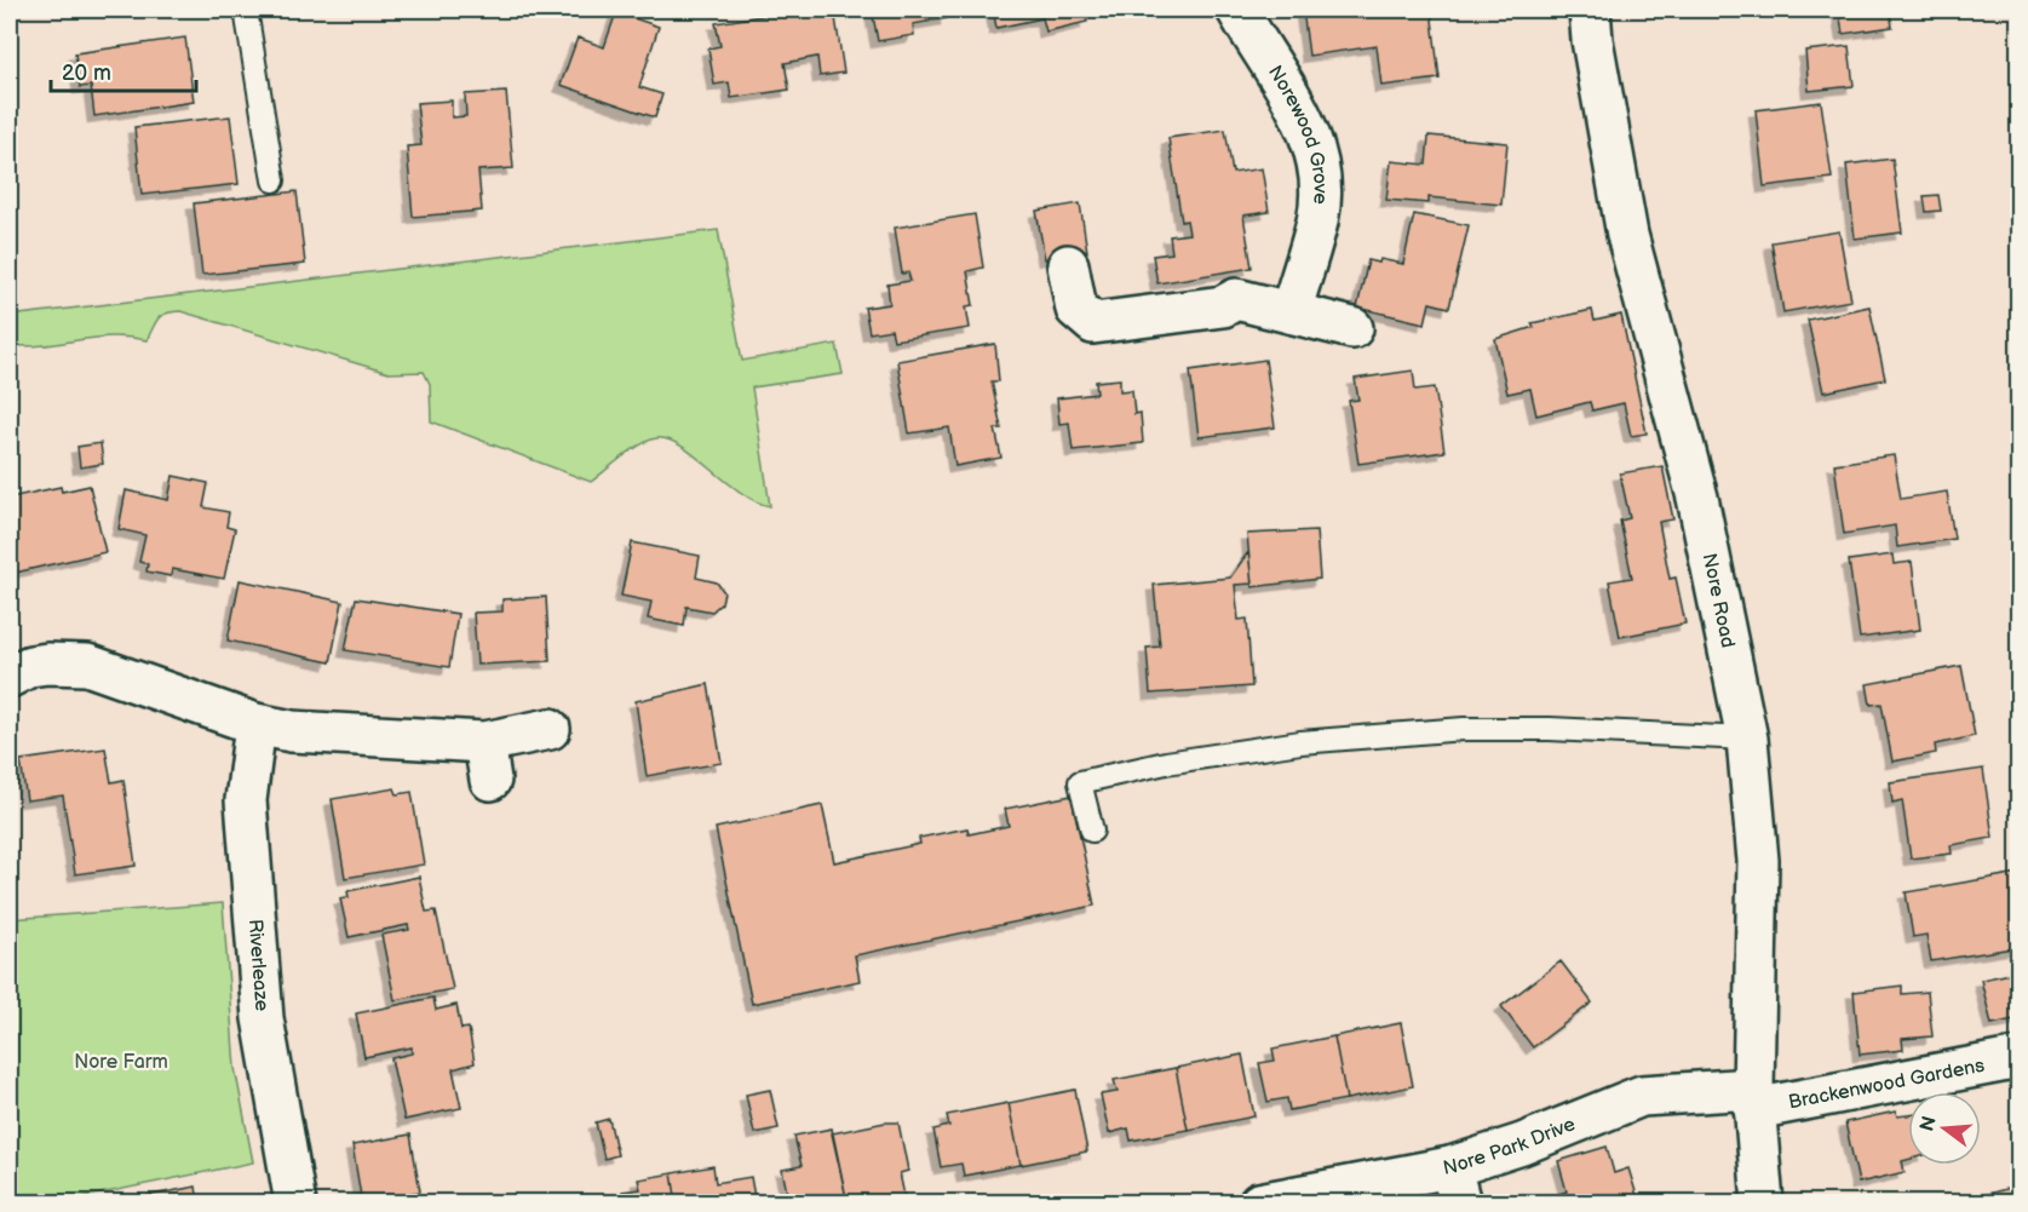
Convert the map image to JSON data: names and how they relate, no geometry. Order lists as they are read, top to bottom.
{
  "streets": {
    "street": [
      "Norewood Grove",
      "Nore Road",
      "Riverleaze",
      "Brackenwood Gardens",
      "Nore Park Drive"
    ]
  },
  "crossings": [
    ["Nore Road", "Brackenwood Gardens"],
    ["Nore Road", "Nore Park Drive"],
    ["Brackenwood Gardens", "Nore Park Drive"]
  ],
  "parks": ["Nore Farm"],
  "scale_bar": "20 m",
  "north": "left"
}
